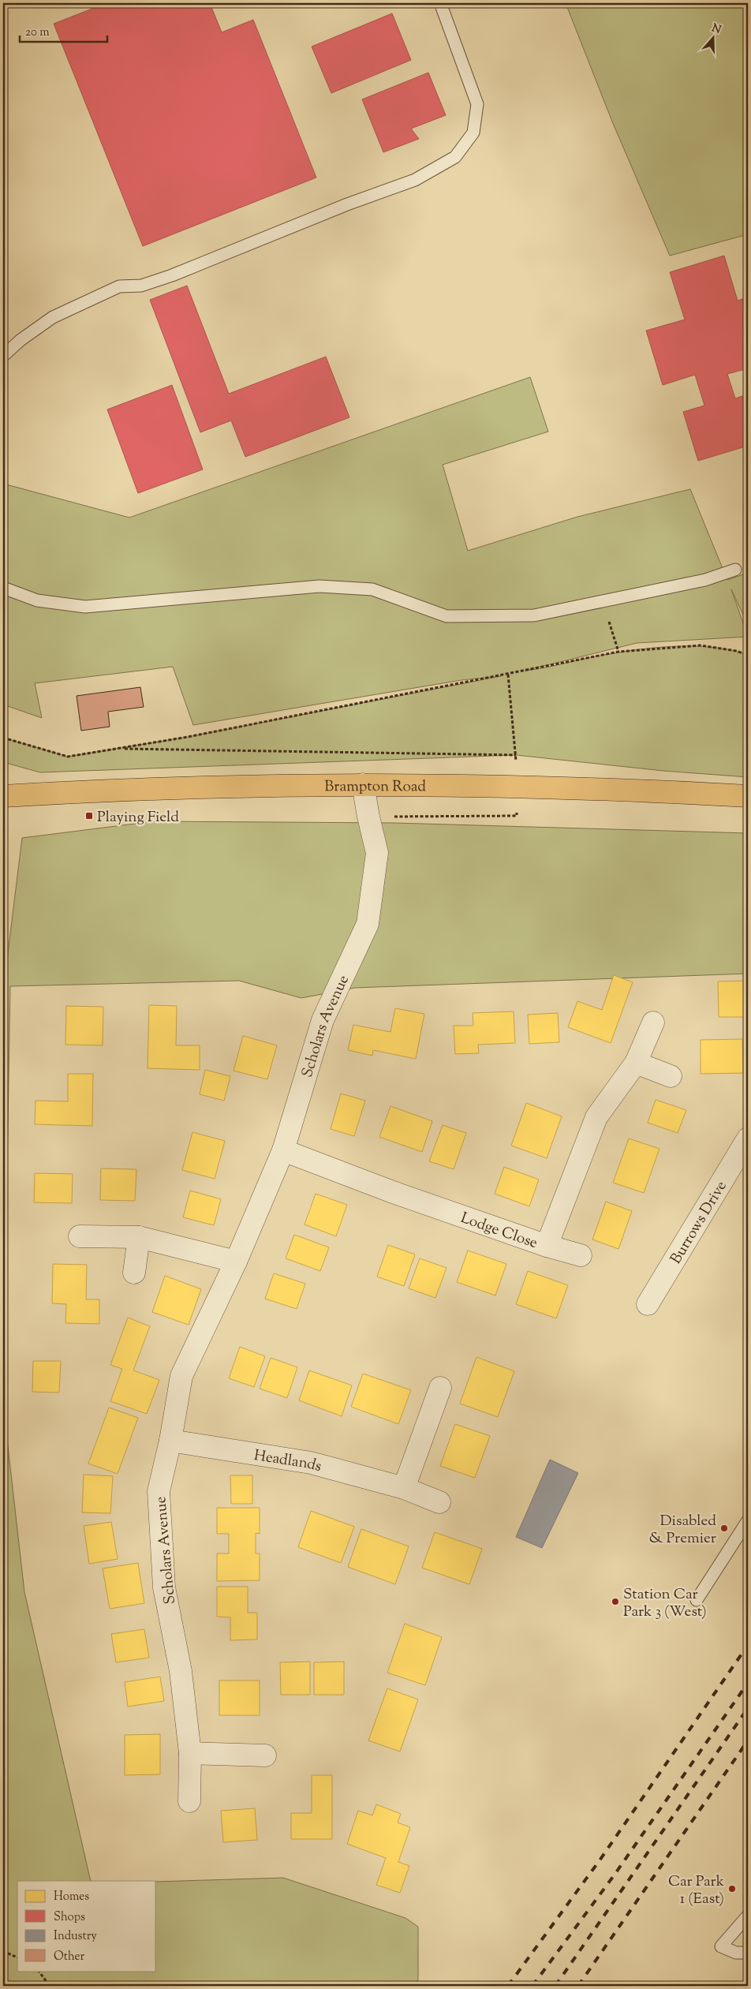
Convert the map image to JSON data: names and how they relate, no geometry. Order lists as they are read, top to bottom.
{
  "streets": {
    "main road": ["Brampton Road"],
    "street": [
      "Scholars Avenue",
      "Burrows Drive",
      "Lodge Close",
      "Headlands"
    ]
  },
  "crossings": [
    ["Brampton Road", "Scholars Avenue"],
    ["Scholars Avenue", "Lodge Close"],
    ["Scholars Avenue", "Headlands"]
  ],
  "places": {
    "transit": ["Playing Field"],
    "other": ["Disabled & Premier", "Station Car Park 3 (West)", "Car Park 1 (East)"]
  },
  "legend": [
    "Homes",
    "Shops",
    "Industry",
    "Other"
  ],
  "scale_bar": "20 m",
  "north": "top"
}
